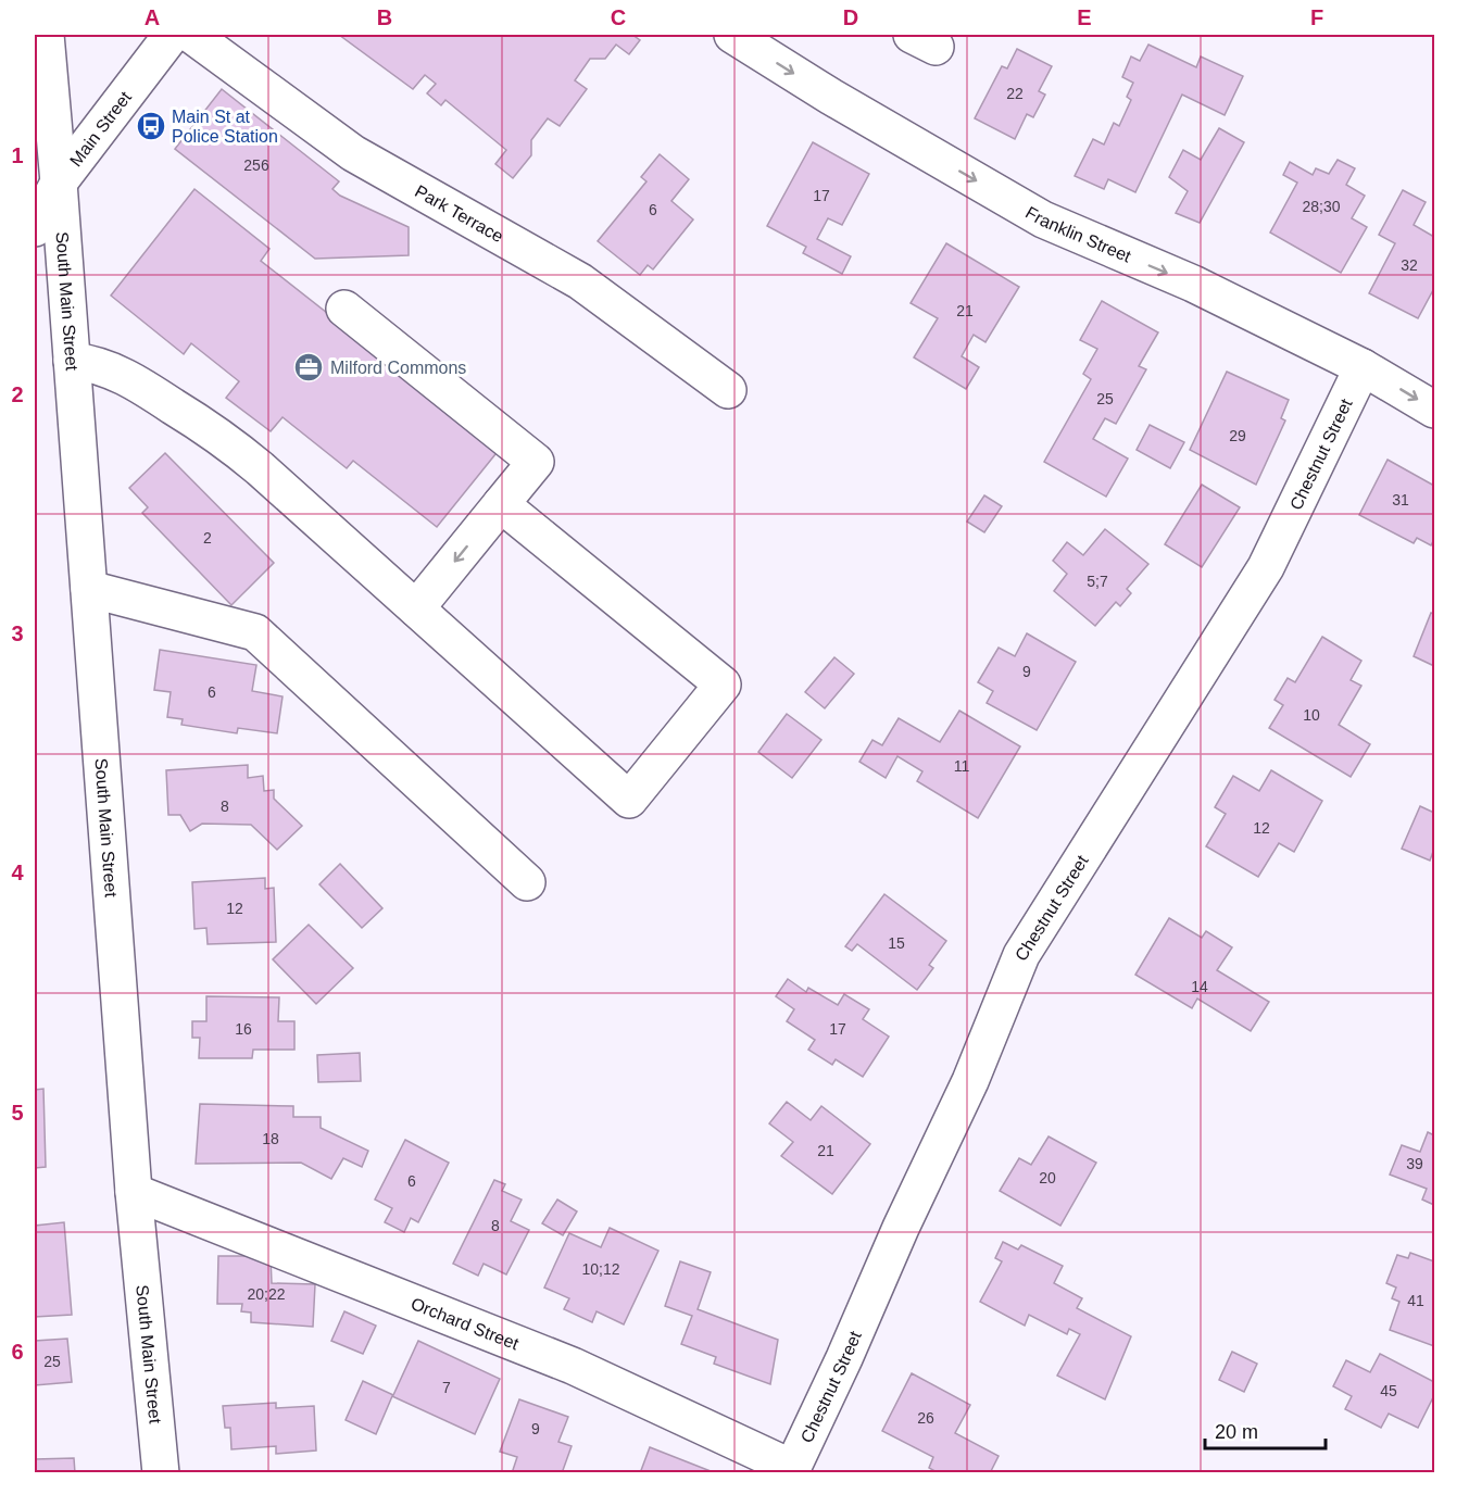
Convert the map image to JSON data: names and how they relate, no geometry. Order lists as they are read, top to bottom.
{
  "streets": {
    "street": [
      "Main Street",
      "Park Terrace",
      "Franklin Street",
      "South Main Street",
      "Chestnut Street",
      "Orchard Street"
    ]
  },
  "crossings": [
    ["Main Street", "South Main Street"],
    ["Franklin Street", "Chestnut Street"],
    ["South Main Street", "Orchard Street"],
    ["Chestnut Street", "Orchard Street"]
  ],
  "one_way": ["Franklin Street"],
  "places": {
    "bus stop": ["Main St at Police Station"],
    "office": ["Milford Commons"]
  },
  "house_numbers": [
    "22",
    "256",
    "17",
    "28;30",
    "6",
    "32",
    "21",
    "25",
    "29",
    "31",
    "2",
    "5;7",
    "9",
    "6",
    "10",
    "11",
    "8",
    "12",
    "12",
    "15",
    "14",
    "16",
    "17",
    "18",
    "21",
    "39",
    "20",
    "6",
    "8",
    "10;12",
    "20;22",
    "41",
    "25",
    "7",
    "45",
    "26",
    "9"
  ],
  "scale_bar": "20 m",
  "grid": {
    "columns": [
      "A",
      "B",
      "C",
      "D",
      "E",
      "F"
    ],
    "rows": [
      "1",
      "2",
      "3",
      "4",
      "5",
      "6"
    ]
  }
}
